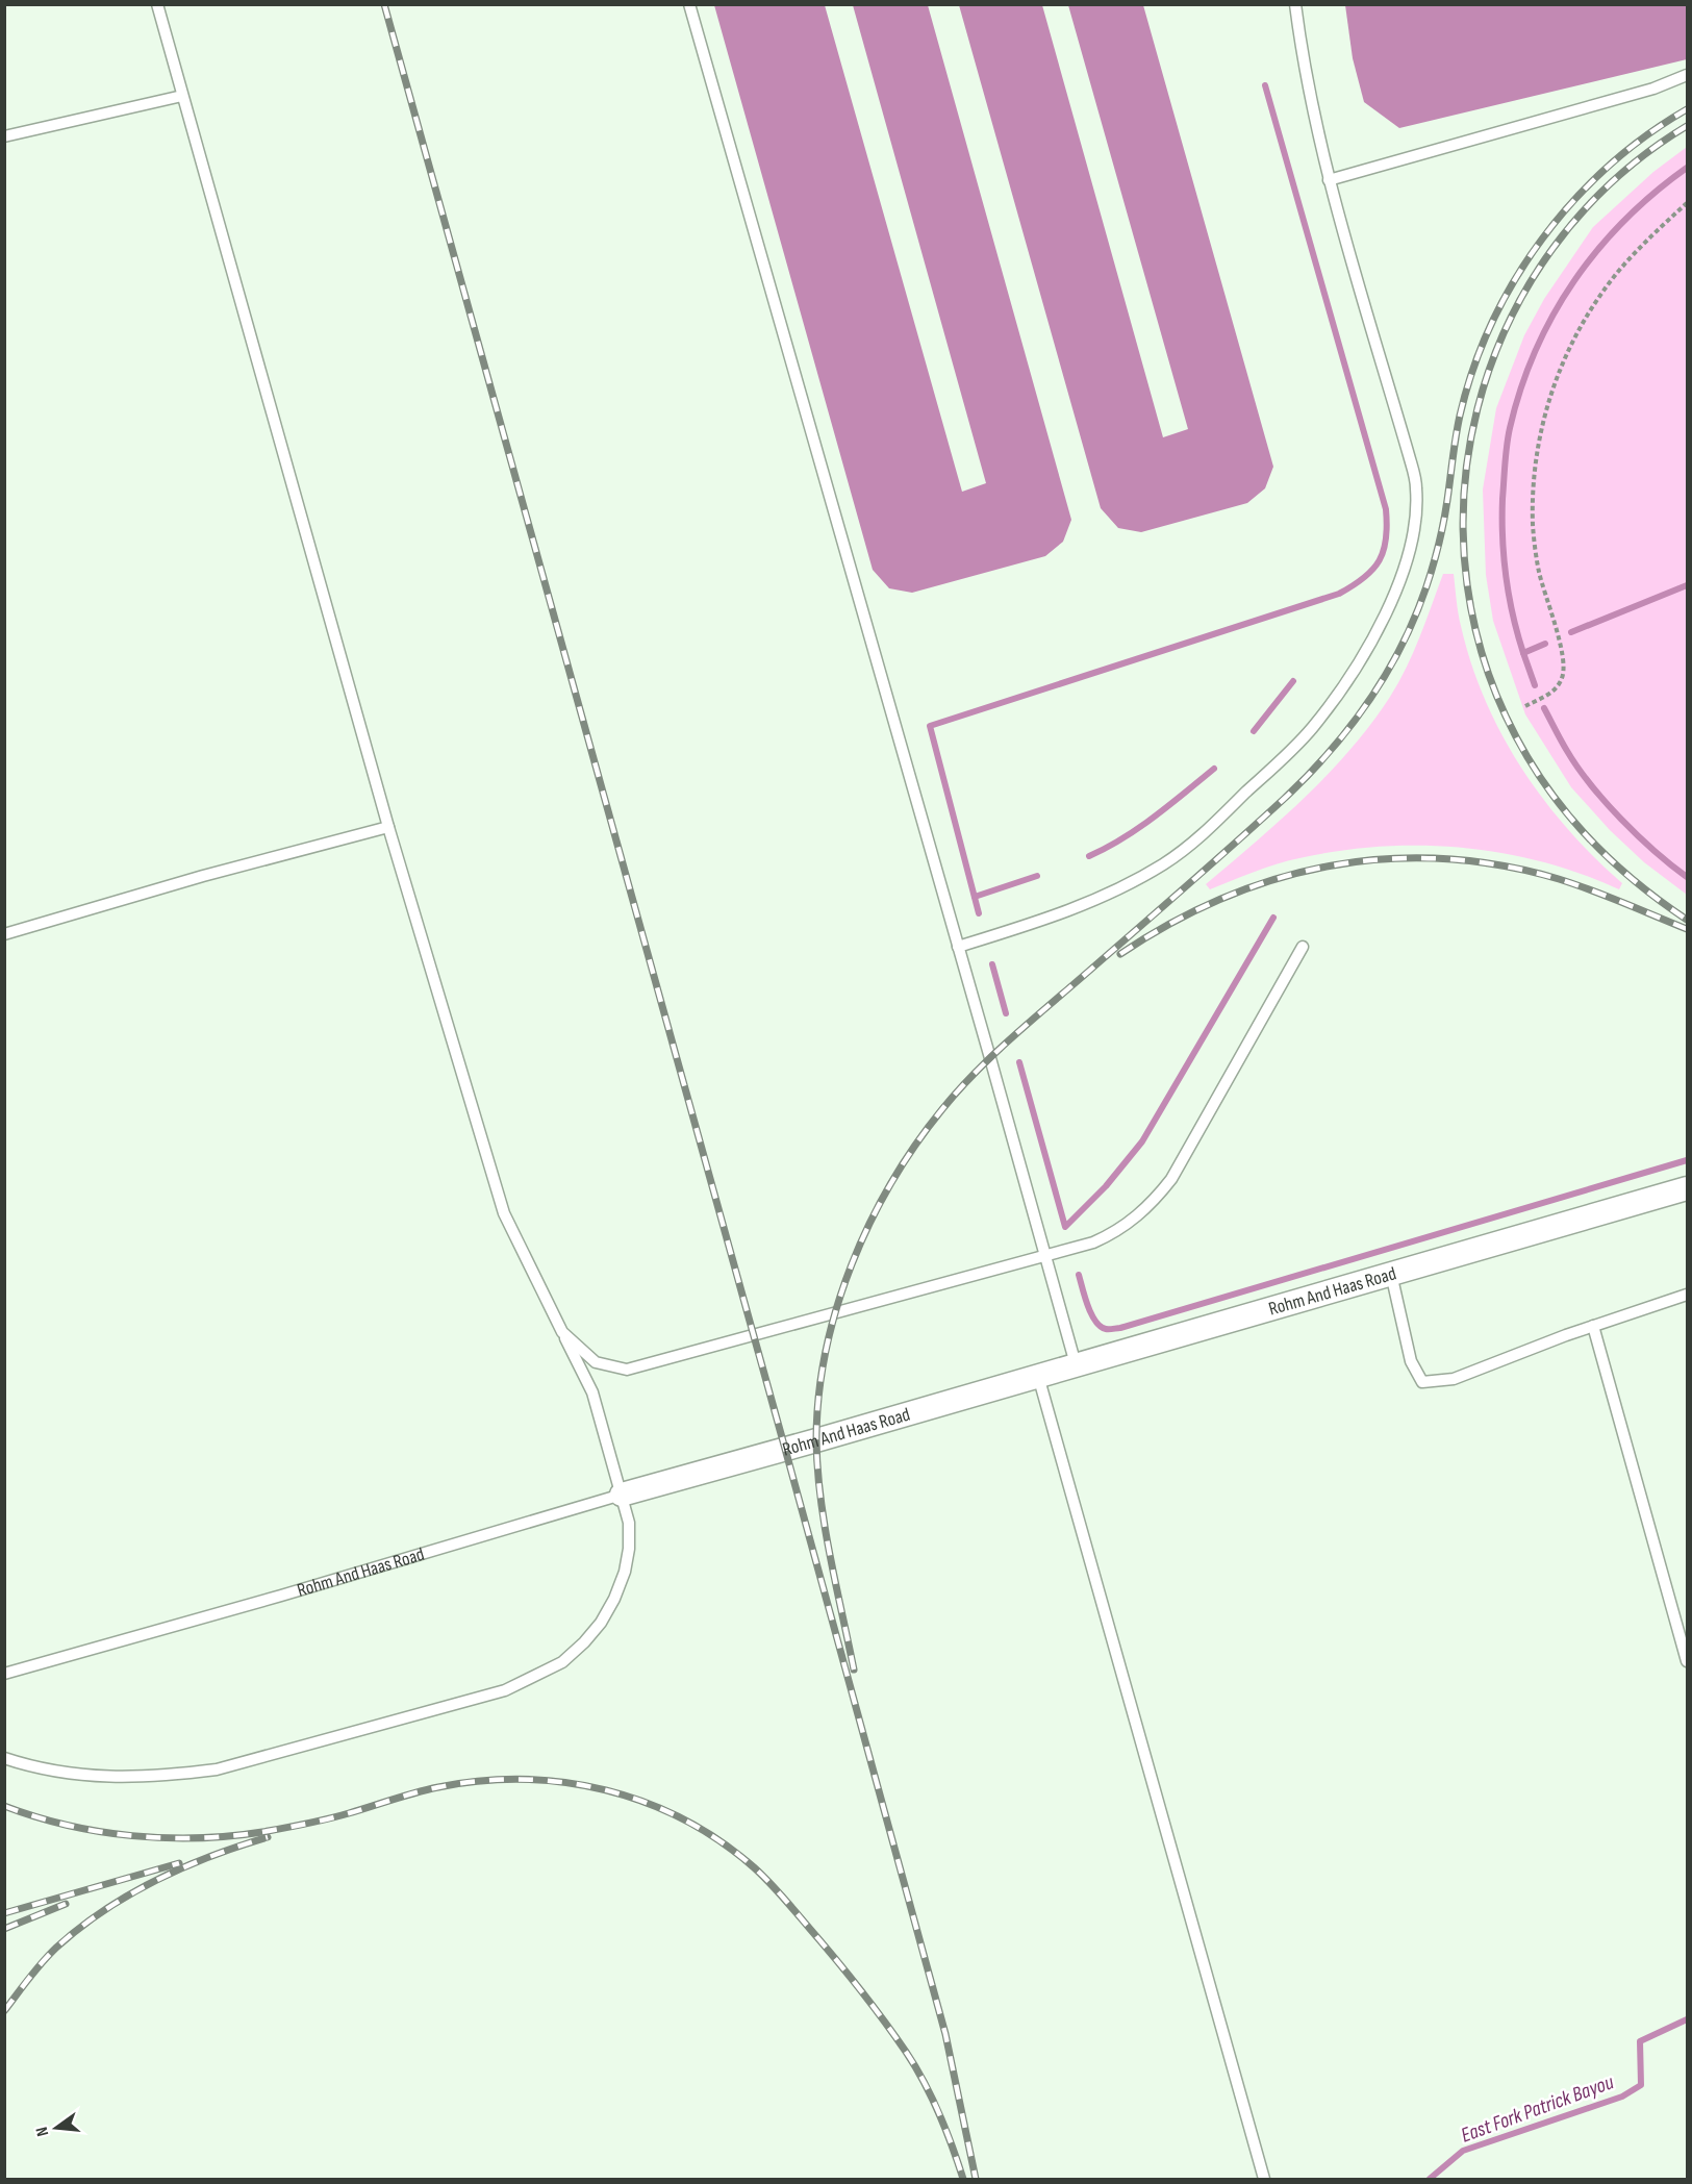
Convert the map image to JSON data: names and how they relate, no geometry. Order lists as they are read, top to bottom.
{
  "streets": {
    "street": ["Rohm And Haas Road"]
  },
  "water": ["East Fork Patrick Bayou"],
  "north": "left"
}
